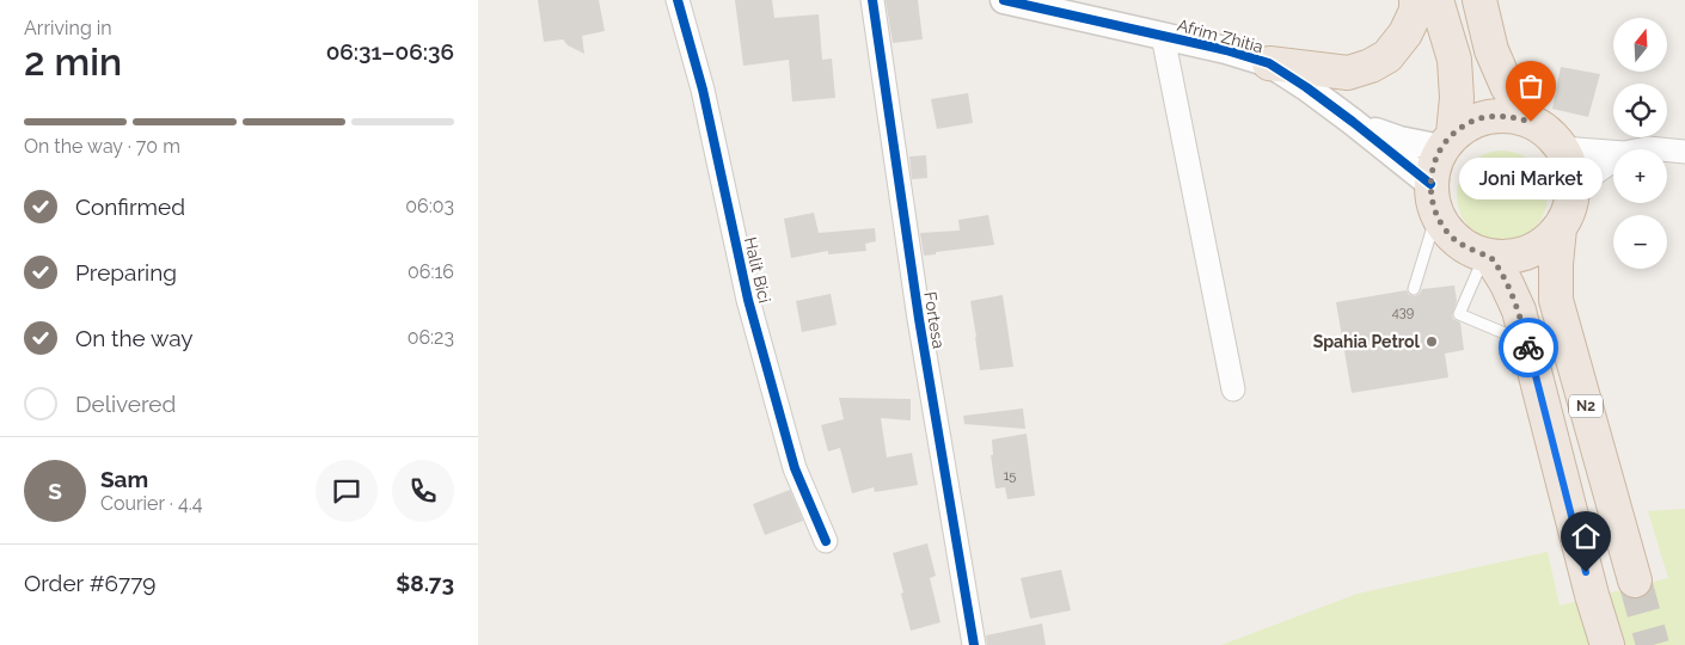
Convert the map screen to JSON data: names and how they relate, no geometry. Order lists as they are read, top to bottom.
{
  "streets": {
    "highway": ["N2"],
    "street": ["Afrim Zhitia", "Halit Bici", "Fortesa"]
  },
  "crossings": [
    ["Afrim Zhitia", "N2"]
  ],
  "places": ["Joni Market", "Spahia Petrol"],
  "house_numbers": ["439", "15"],
  "north": "top",
  "page": {
    "heading": ["2 min", "Arriving in", "06:31–06:36"],
    "panel": [
      "Sam",
      "Courier · 4.4",
      "Order #6779",
      "$8.73"
    ],
    "map_buttons": ["+", "−"],
    "bar": "On the way · 70 m",
    "bubble": "Joni Market",
    "list": [
      ["Confirmed", "06:03"],
      ["Preparing", "06:16"],
      ["On the way", "06:23"],
      "Delivered"
    ],
    "round": "S"
  }
}
